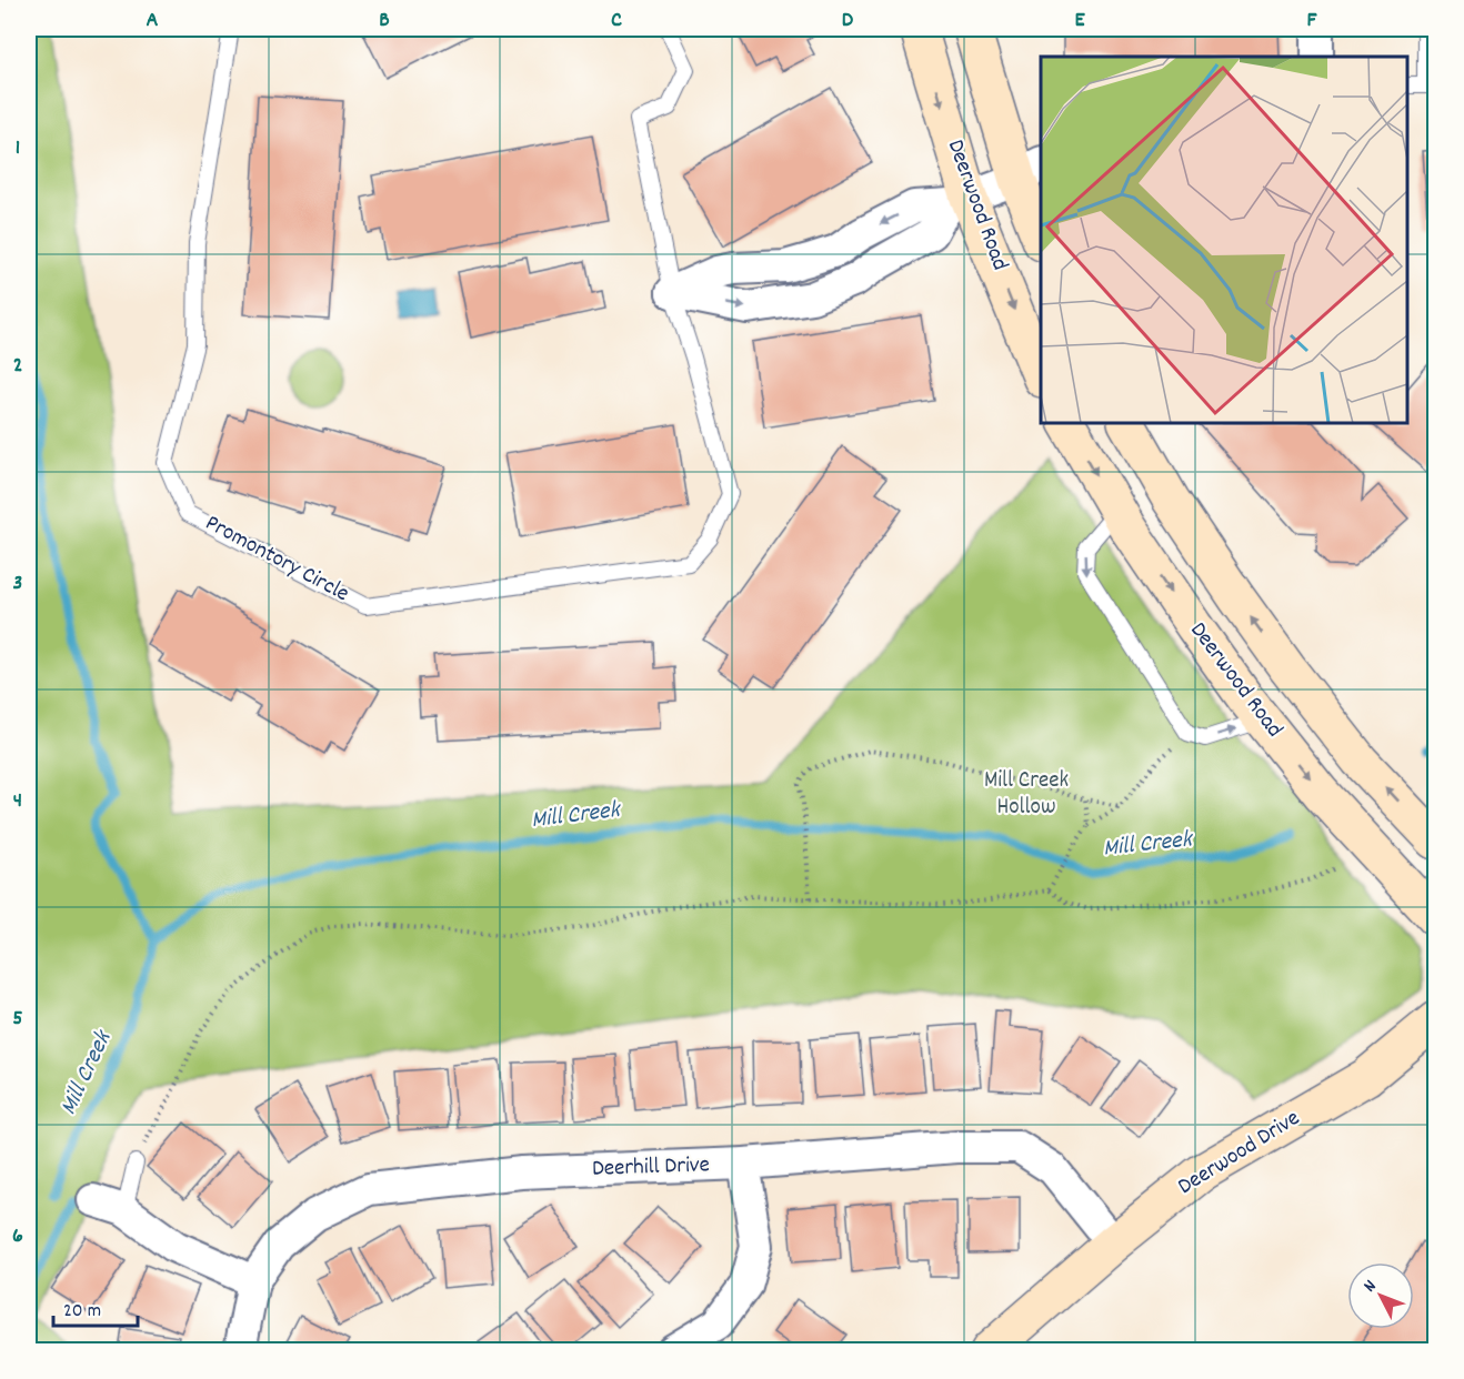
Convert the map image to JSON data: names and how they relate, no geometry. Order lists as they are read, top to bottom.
{
  "streets": {
    "street": ["Deerwood Road", "Deerwood Drive", "Deerhill Drive"],
    "lane": ["Promontory Circle"]
  },
  "crossings": [
    ["Deerwood Drive", "Deerhill Drive"]
  ],
  "water": ["Mill Creek"],
  "parks": ["Mill Creek Hollow"],
  "scale_bar": "20 m",
  "north": "top left",
  "grid": {
    "columns": [
      "A",
      "B",
      "C",
      "D",
      "E",
      "F"
    ],
    "rows": [
      "1",
      "2",
      "3",
      "4",
      "5",
      "6"
    ]
  }
}
